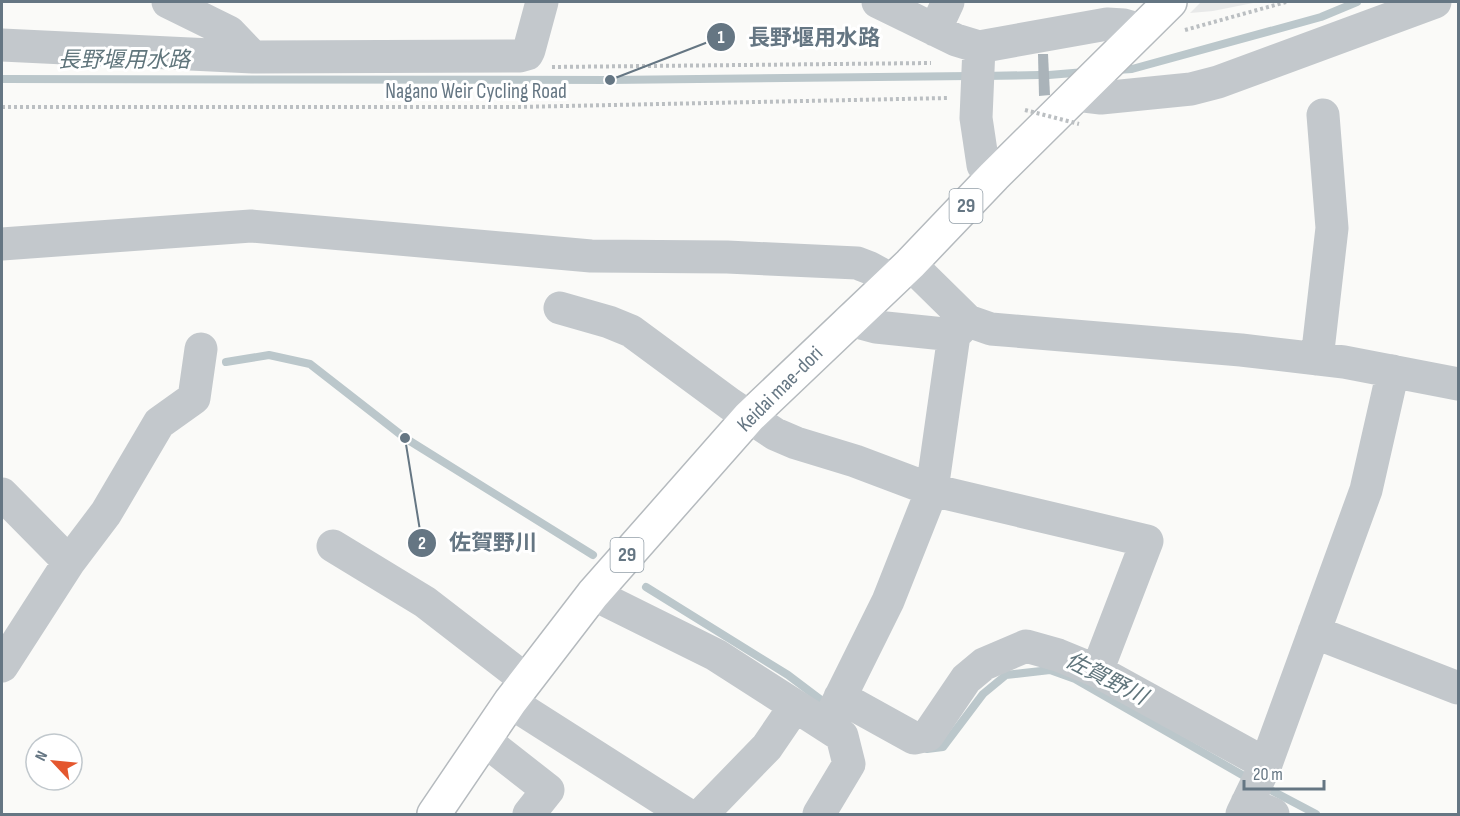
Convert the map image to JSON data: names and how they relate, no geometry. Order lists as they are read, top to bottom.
{
  "streets": {
    "main road": ["29", "Keidai mae-dori"],
    "path": ["Nagano Weir Cycling Road"]
  },
  "water": ["長野堰用水路", "佐賀野川"],
  "places": ["長野堰用水路", "佐賀野川"],
  "scale_bar": "20 m",
  "north": "top left"
}
